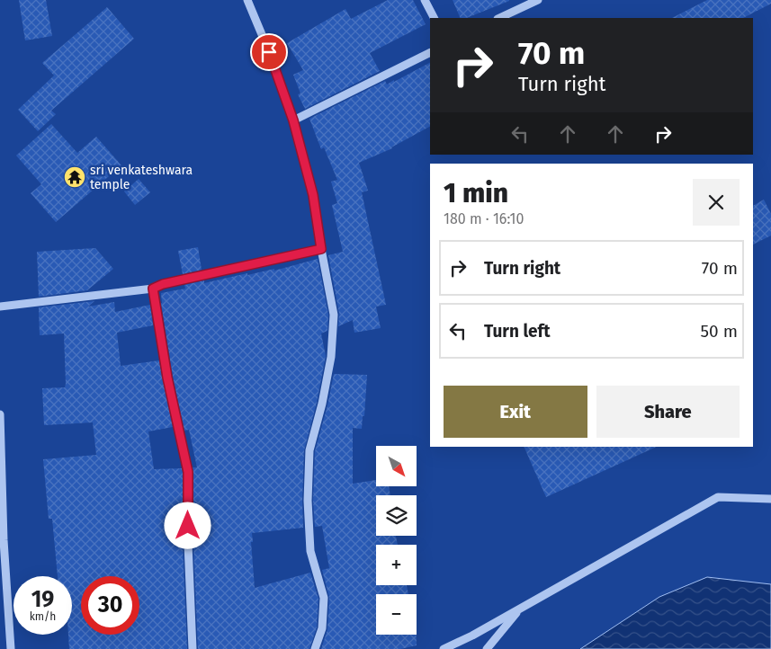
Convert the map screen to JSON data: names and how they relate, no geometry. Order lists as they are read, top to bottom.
{
  "places": {
    "temple": ["sri venkateshwara temple"]
  },
  "north": "bottom right",
  "page": {
    "turn": ["70 m", "Turn right"],
    "heading": ["1 min", "180 m · 16:10"],
    "list": [
      {
        "name": "Turn right",
        "value": "70 m"
      },
      {
        "name": "Turn left",
        "value": "50 m"
      }
    ],
    "buttons": ["Exit", "Share"],
    "map_buttons": ["+", "−"],
    "speed": "19 km/h",
    "limit": "30"
  }
}
